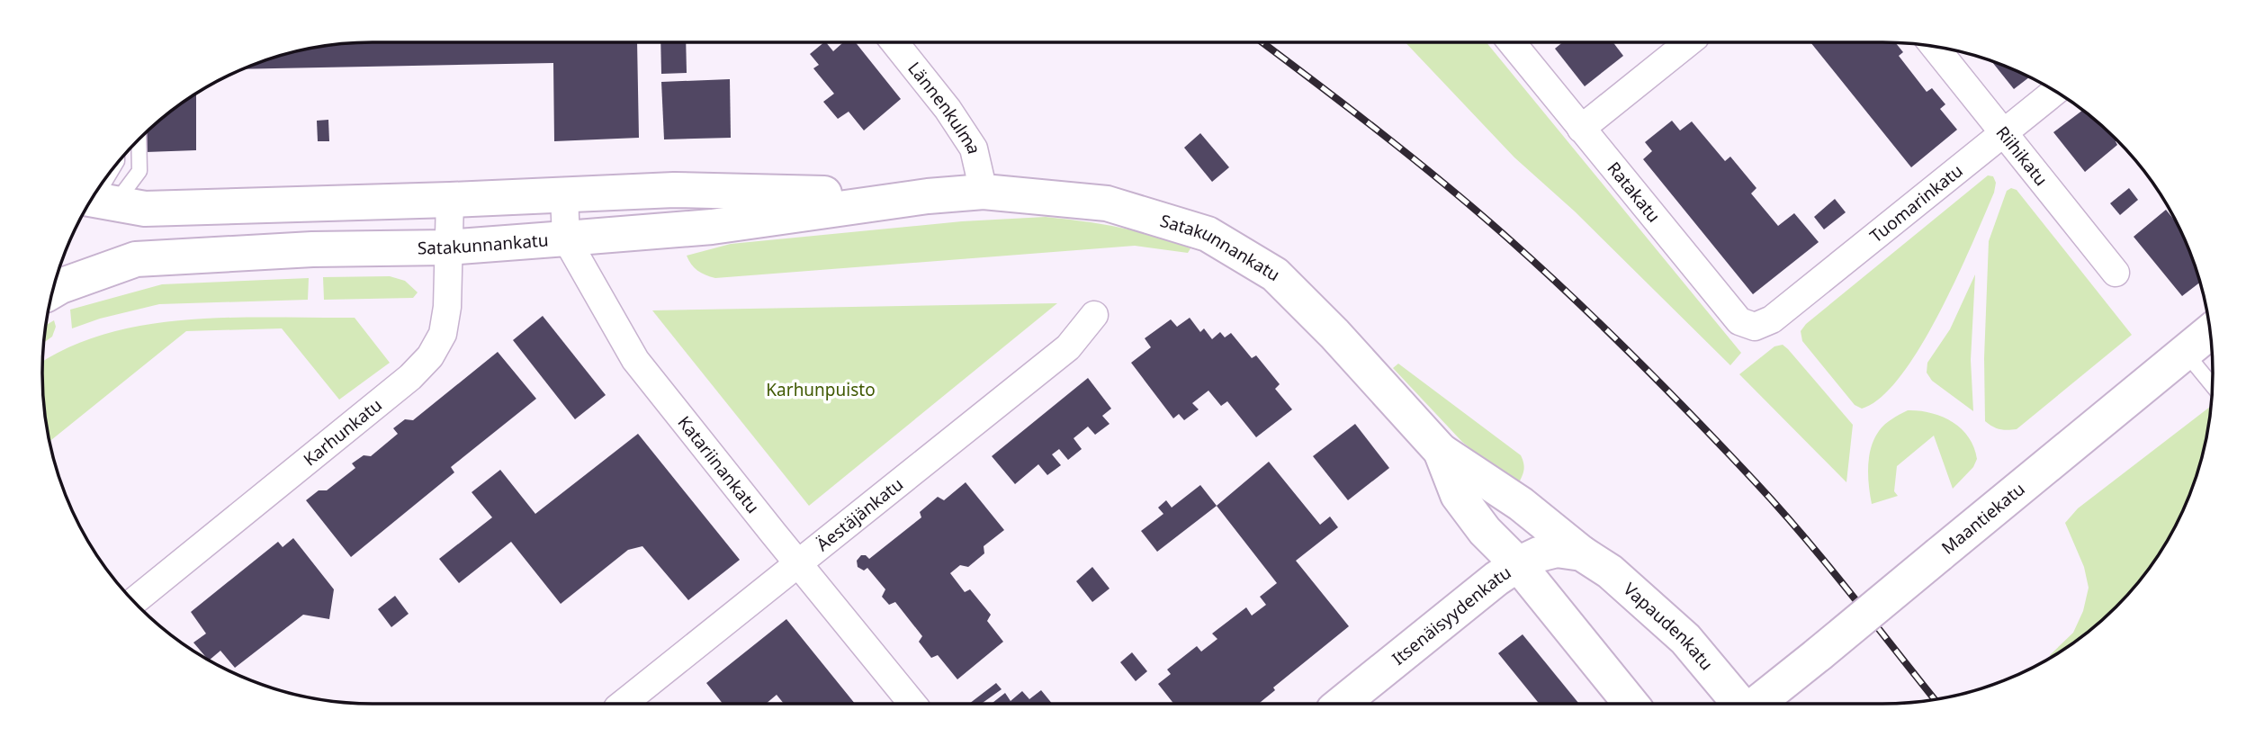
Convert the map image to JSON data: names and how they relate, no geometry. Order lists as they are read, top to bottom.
{
  "streets": {
    "street": [
      "Lännenkulma",
      "Riihikatu",
      "Ratakatu",
      "Tuomarinkatu",
      "Satakunnankatu",
      "Karhunkatu",
      "Katariinankatu",
      "Äestäjänkatu",
      "Maantiekatu",
      "Itsenäisyydenkatu",
      "Vapaudenkatu"
    ]
  },
  "crossings": [
    ["Lännenkulma", "Satakunnankatu"],
    ["Riihikatu", "Tuomarinkatu"],
    ["Ratakatu", "Tuomarinkatu"],
    ["Satakunnankatu", "Karhunkatu"],
    ["Satakunnankatu", "Katariinankatu"],
    ["Satakunnankatu", "Itsenäisyydenkatu"],
    ["Satakunnankatu", "Vapaudenkatu"],
    ["Katariinankatu", "Äestäjänkatu"],
    ["Itsenäisyydenkatu", "Vapaudenkatu"]
  ],
  "parks": ["Karhunpuisto"]
}
